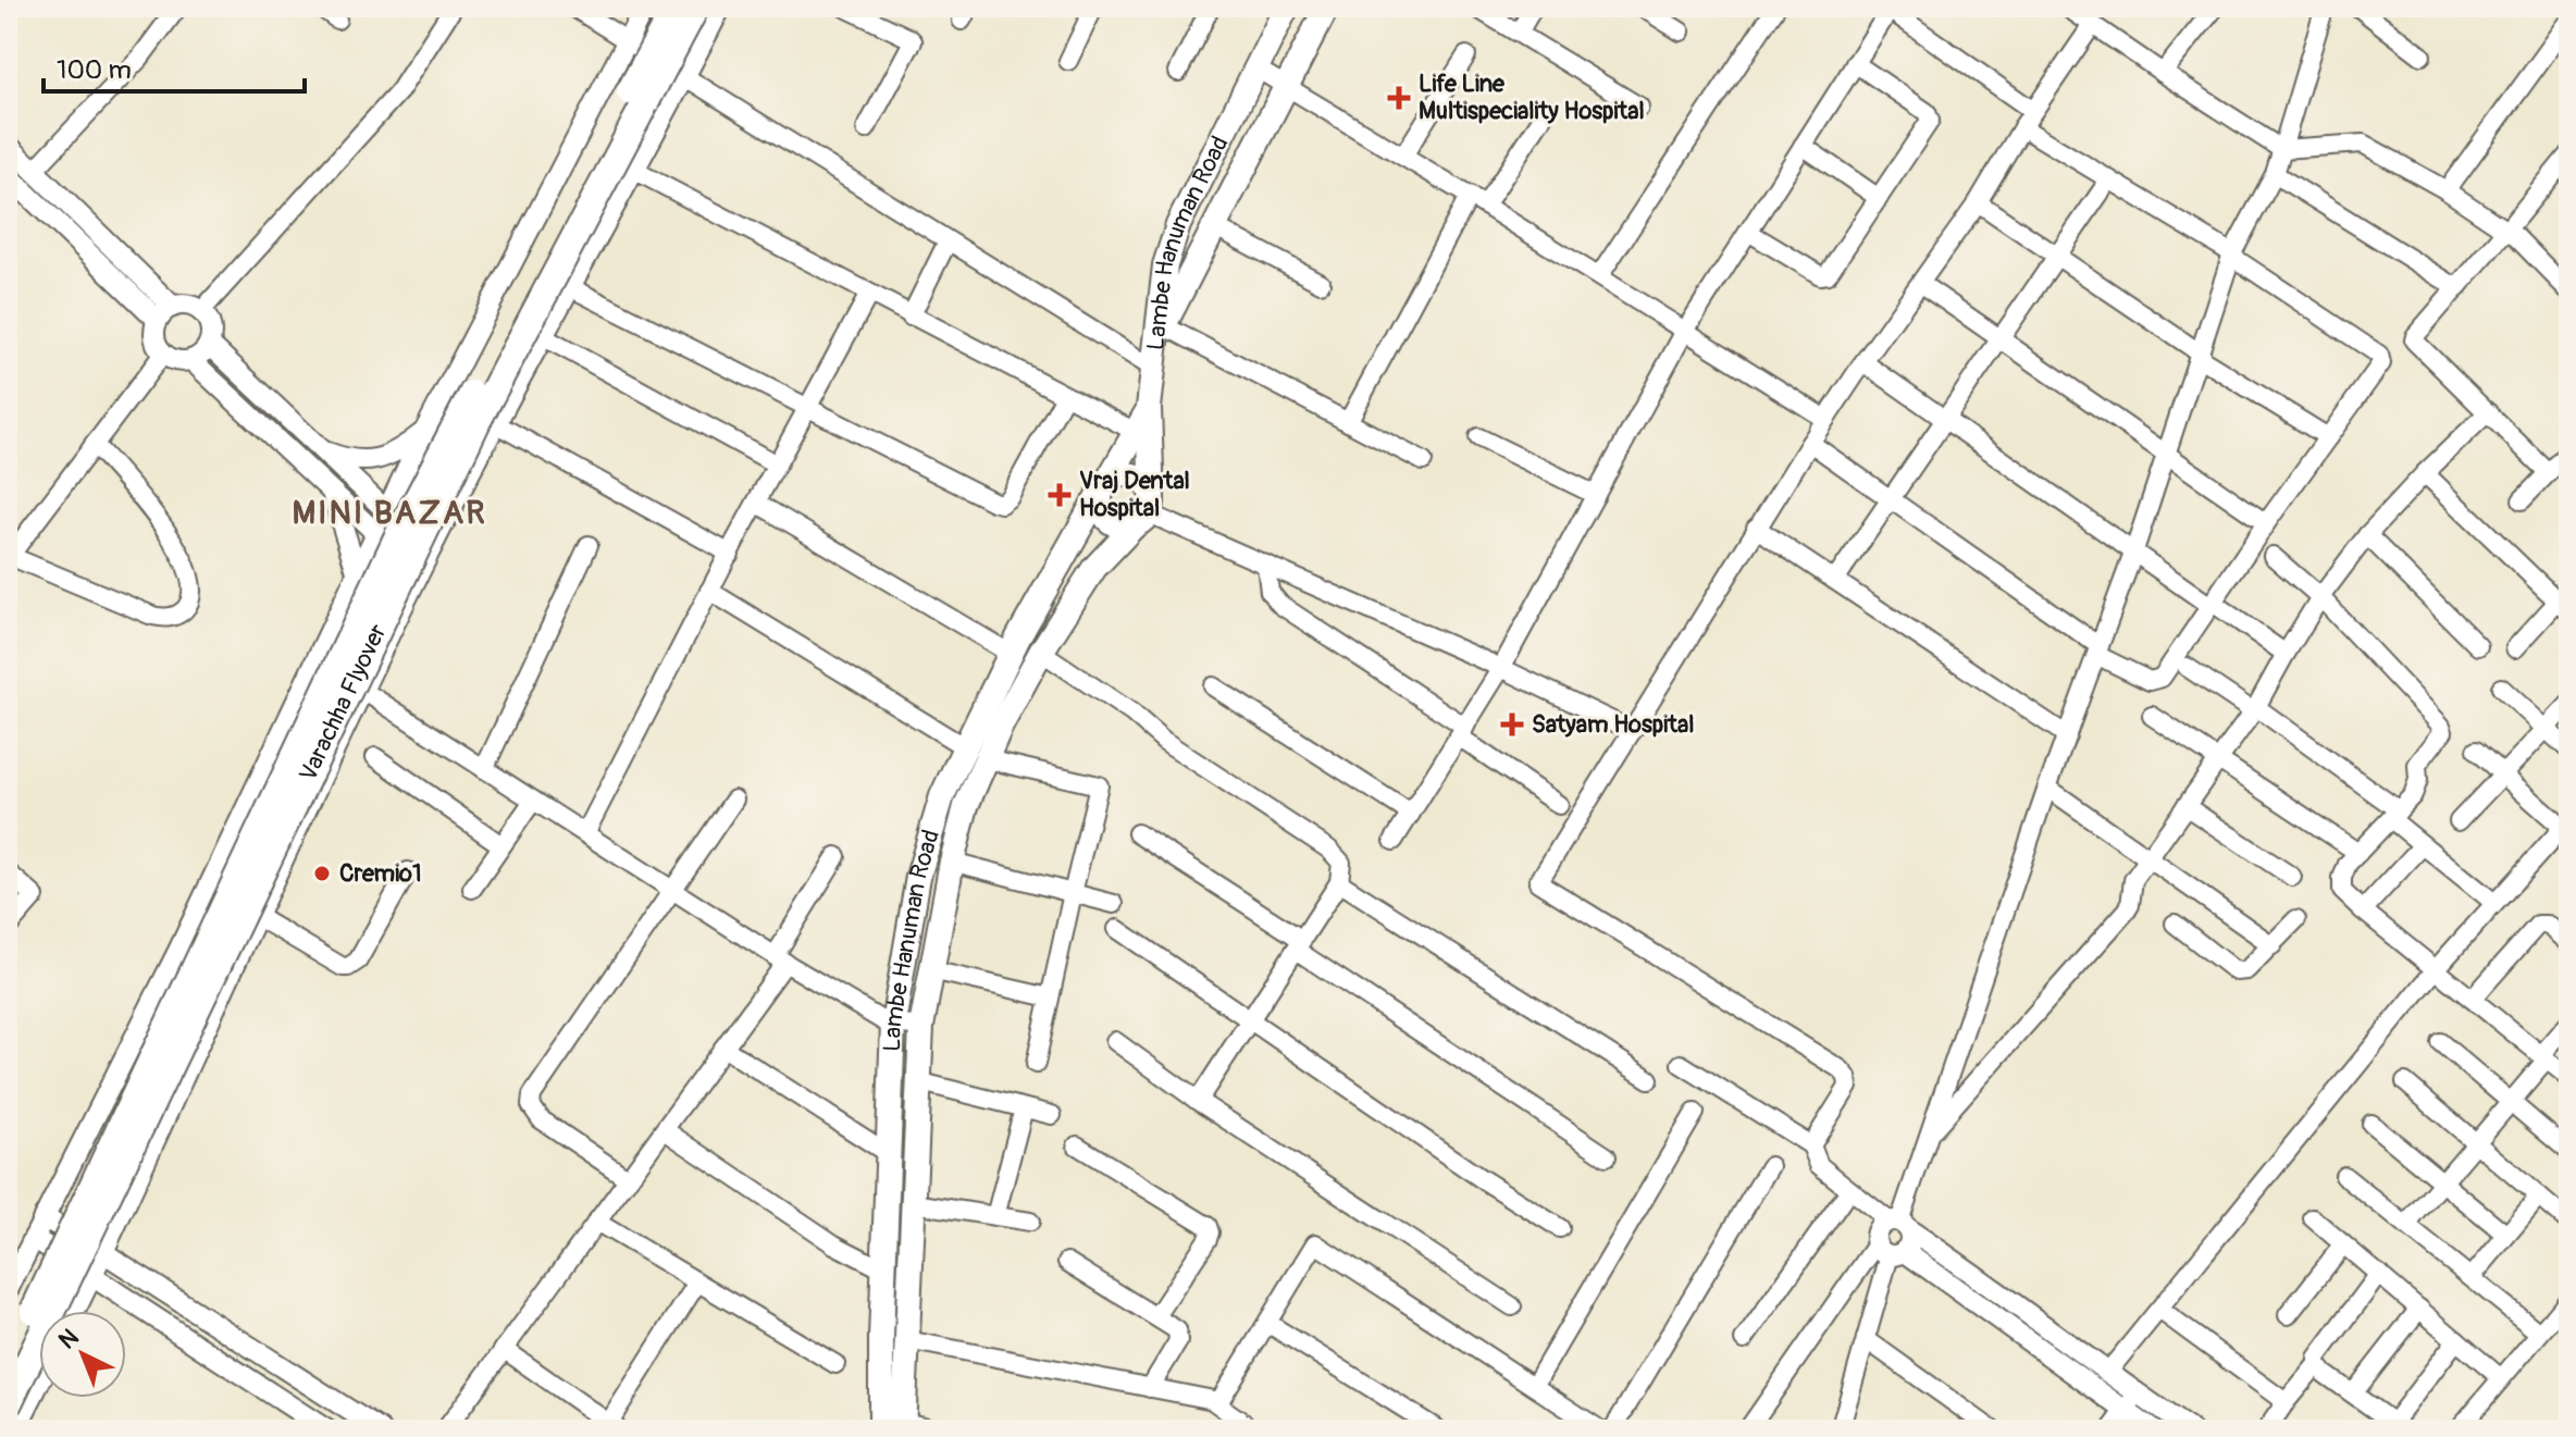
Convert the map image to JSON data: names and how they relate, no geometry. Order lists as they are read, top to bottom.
{
  "streets": {
    "main road": ["Lambe Hanuman Road", "Varachha Flyover"]
  },
  "districts": ["MINI BAZAR"],
  "places": {
    "health": ["Life Line Multispeciality Hospital", "Vraj Dental Hospital", "Satyam Hospital"],
    "other": ["Cremio1"]
  },
  "scale_bar": "100 m",
  "north": "top left"
}
